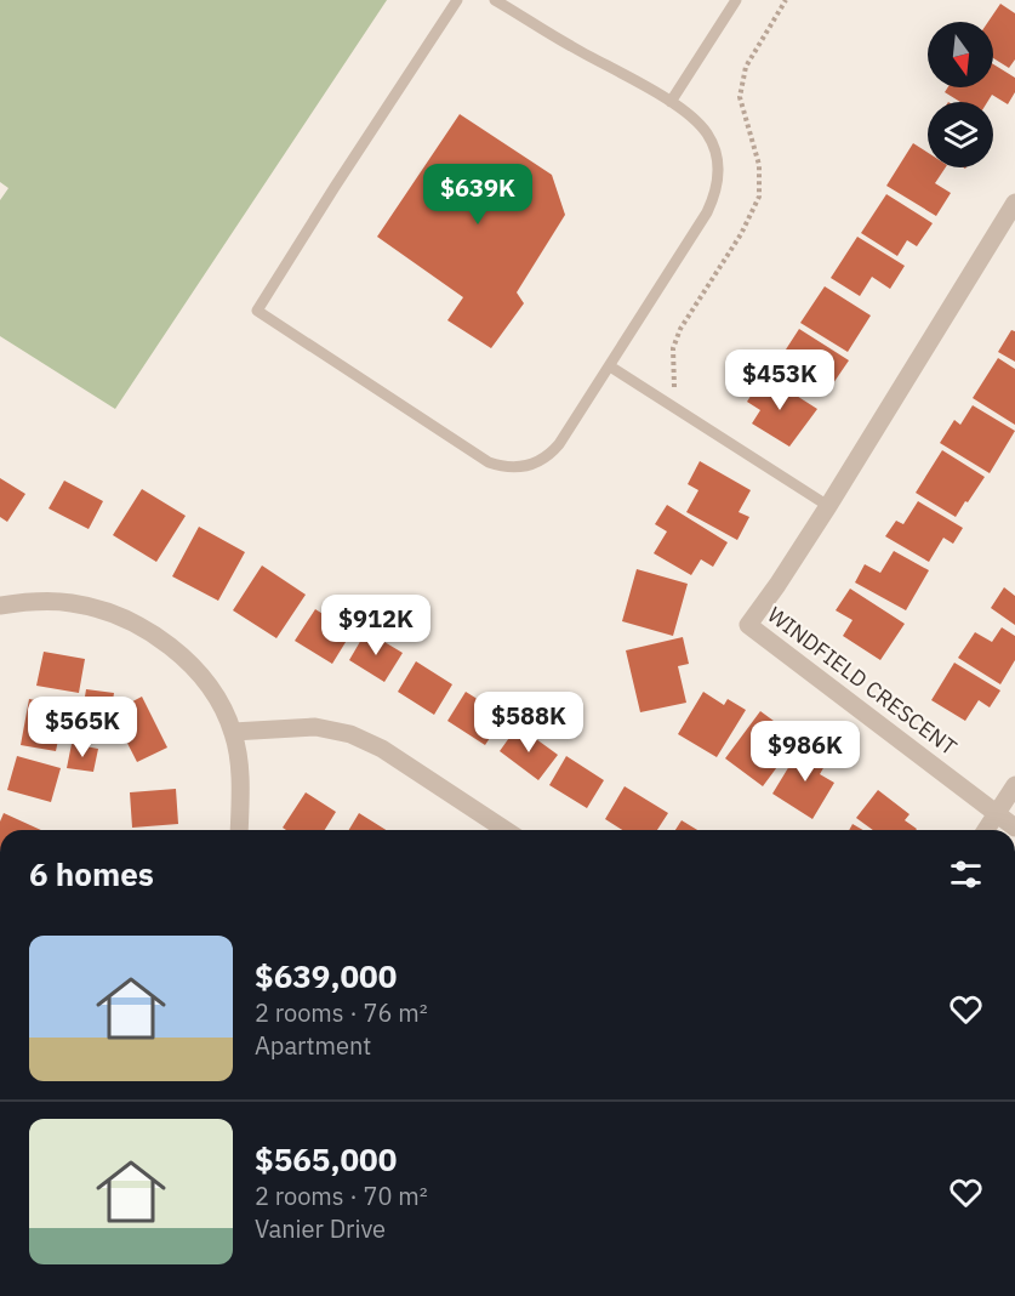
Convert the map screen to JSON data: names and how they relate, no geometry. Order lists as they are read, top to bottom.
{
  "streets": {
    "street": ["WINDFIELD CRESCENT"]
  },
  "north": "bottom",
  "page": {
    "price": [
      "$639K",
      "$453K",
      "$912K",
      "$588K",
      "$565K",
      "$986K"
    ],
    "heading": "6 homes",
    "list": [
      {
        "name": "$639,000",
        "note": "2 rooms · 76 m² · Apartment"
      },
      {
        "name": "$565,000",
        "note": "2 rooms · 70 m² · Vanier Drive"
      }
    ]
  }
}
